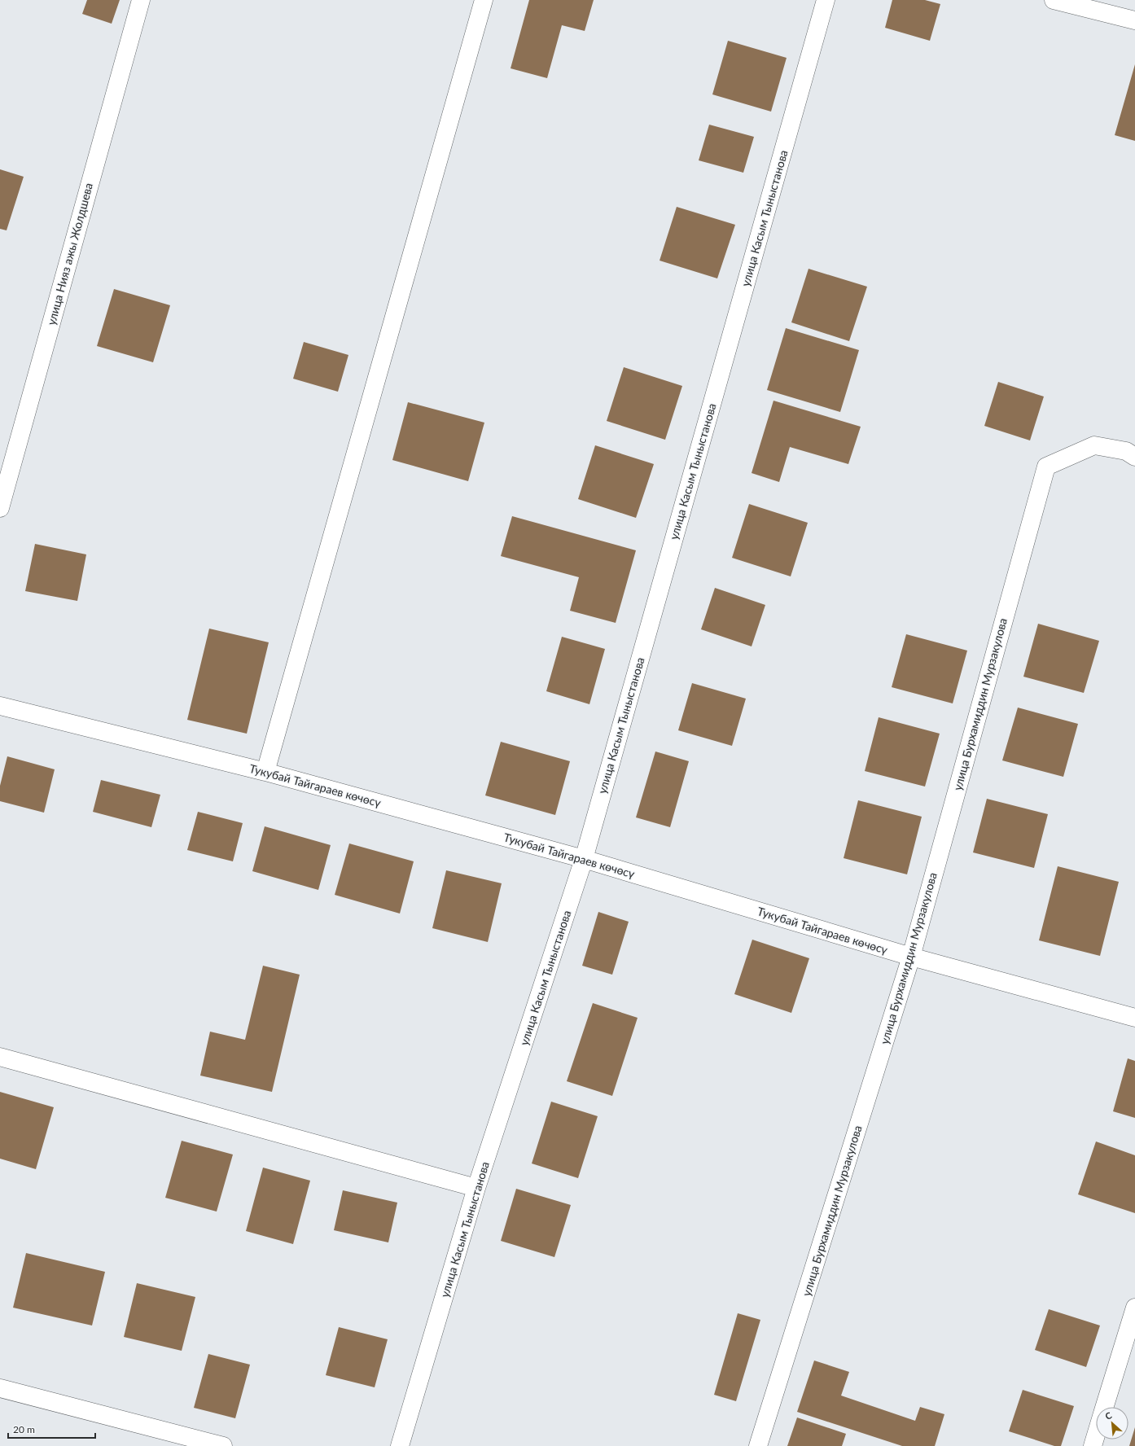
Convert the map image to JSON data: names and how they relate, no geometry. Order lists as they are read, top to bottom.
{
  "streets": {
    "main road": [
      "улица Касым Тыныстанова",
      "улица Нияз ажы Жолдшева",
      "улица Бурхамиддин Мурзакулова",
      "Тукубай Тайгараев көчөсү"
    ]
  },
  "crossings": [
    ["улица Касым Тыныстанова", "Тукубай Тайгараев көчөсү"],
    ["улица Бурхамиддин Мурзакулова", "Тукубай Тайгараев көчөсү"]
  ],
  "scale_bar": "20 m",
  "north": "top left"
}
